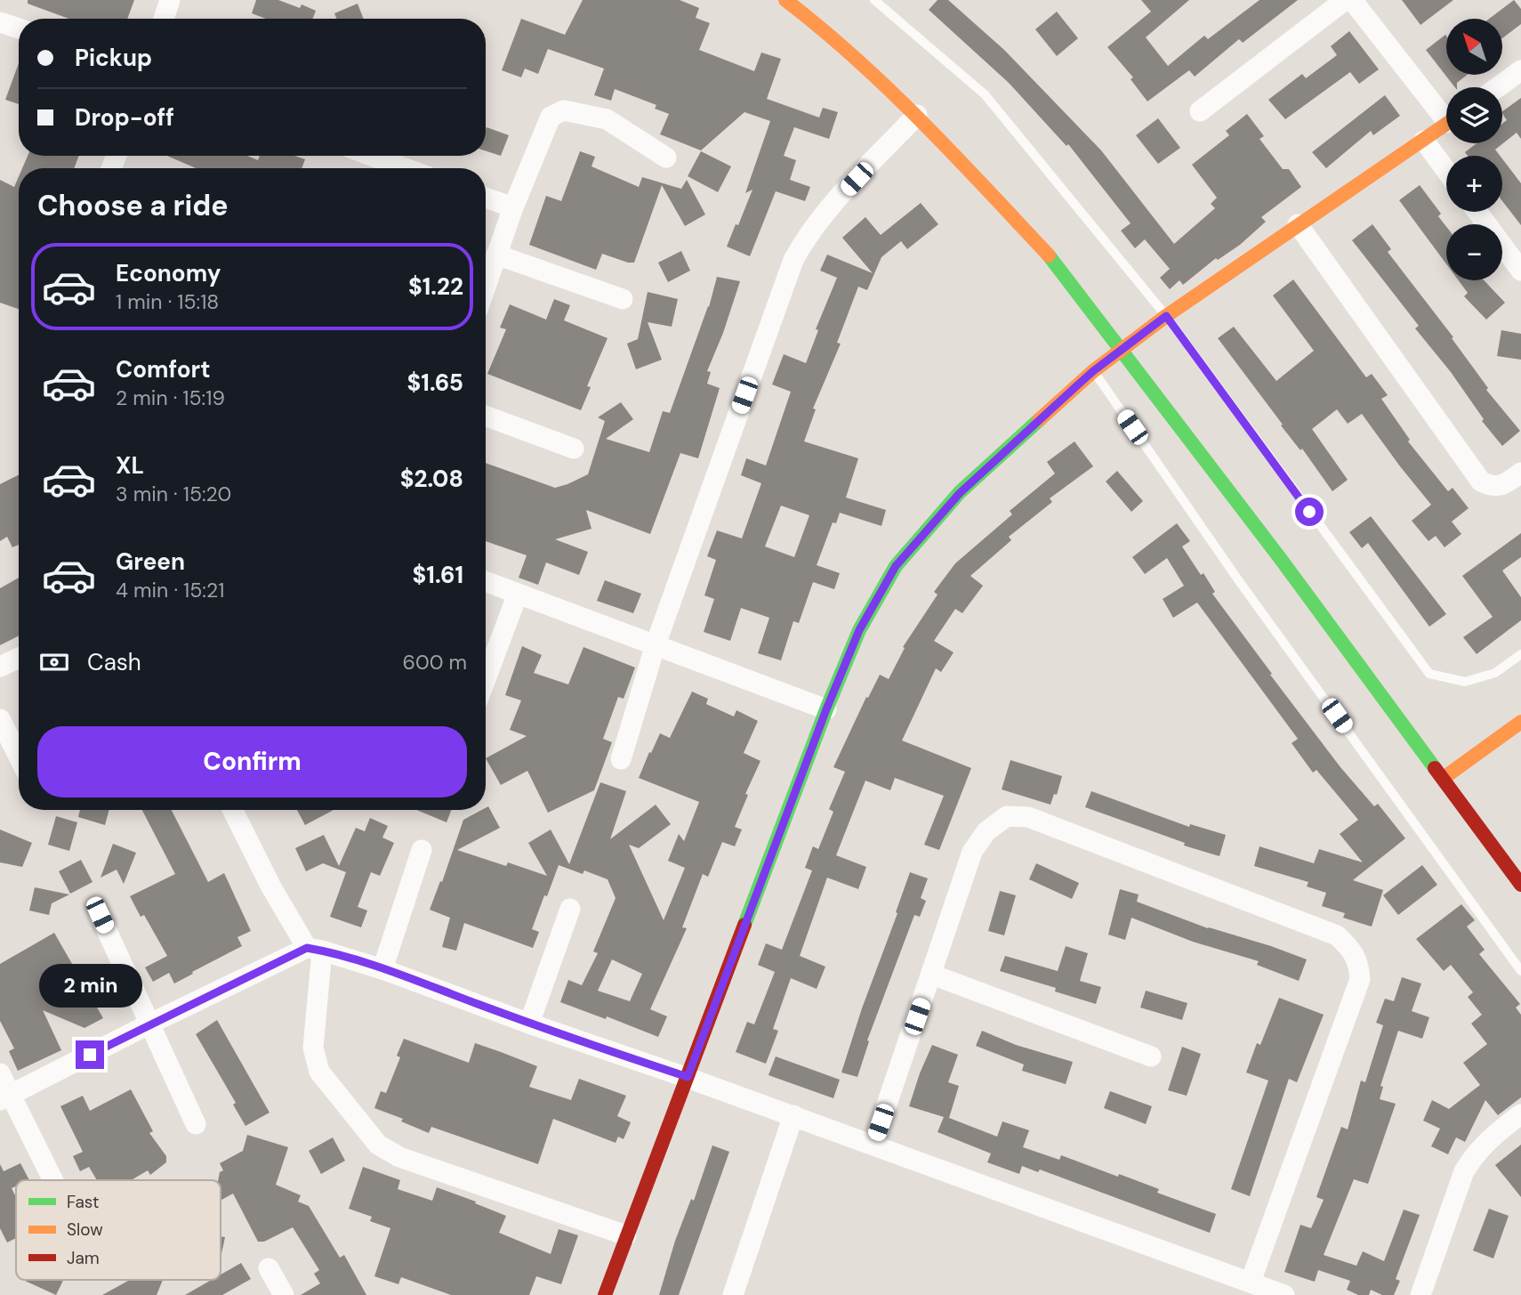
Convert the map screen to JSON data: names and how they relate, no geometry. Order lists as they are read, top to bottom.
{
  "legend": ["Fast", "Slow", "Jam"],
  "north": "top left",
  "page": {
    "map_buttons": ["+", "−"],
    "banner": ["Pickup", "Drop-off"],
    "heading": "Choose a ride",
    "list": [
      {
        "name": "Economy",
        "note": "1 min · 15:18",
        "value": "$1.22"
      },
      {
        "name": "Comfort",
        "note": "2 min · 15:19",
        "value": "$1.65"
      },
      {
        "name": "XL",
        "note": "3 min · 15:20",
        "value": "$2.08"
      },
      {
        "name": "Green",
        "note": "4 min · 15:21",
        "value": "$1.61"
      }
    ],
    "pay": ["Cash", "600 m"],
    "buttons": "Confirm",
    "bubble": "2 min"
  }
}
